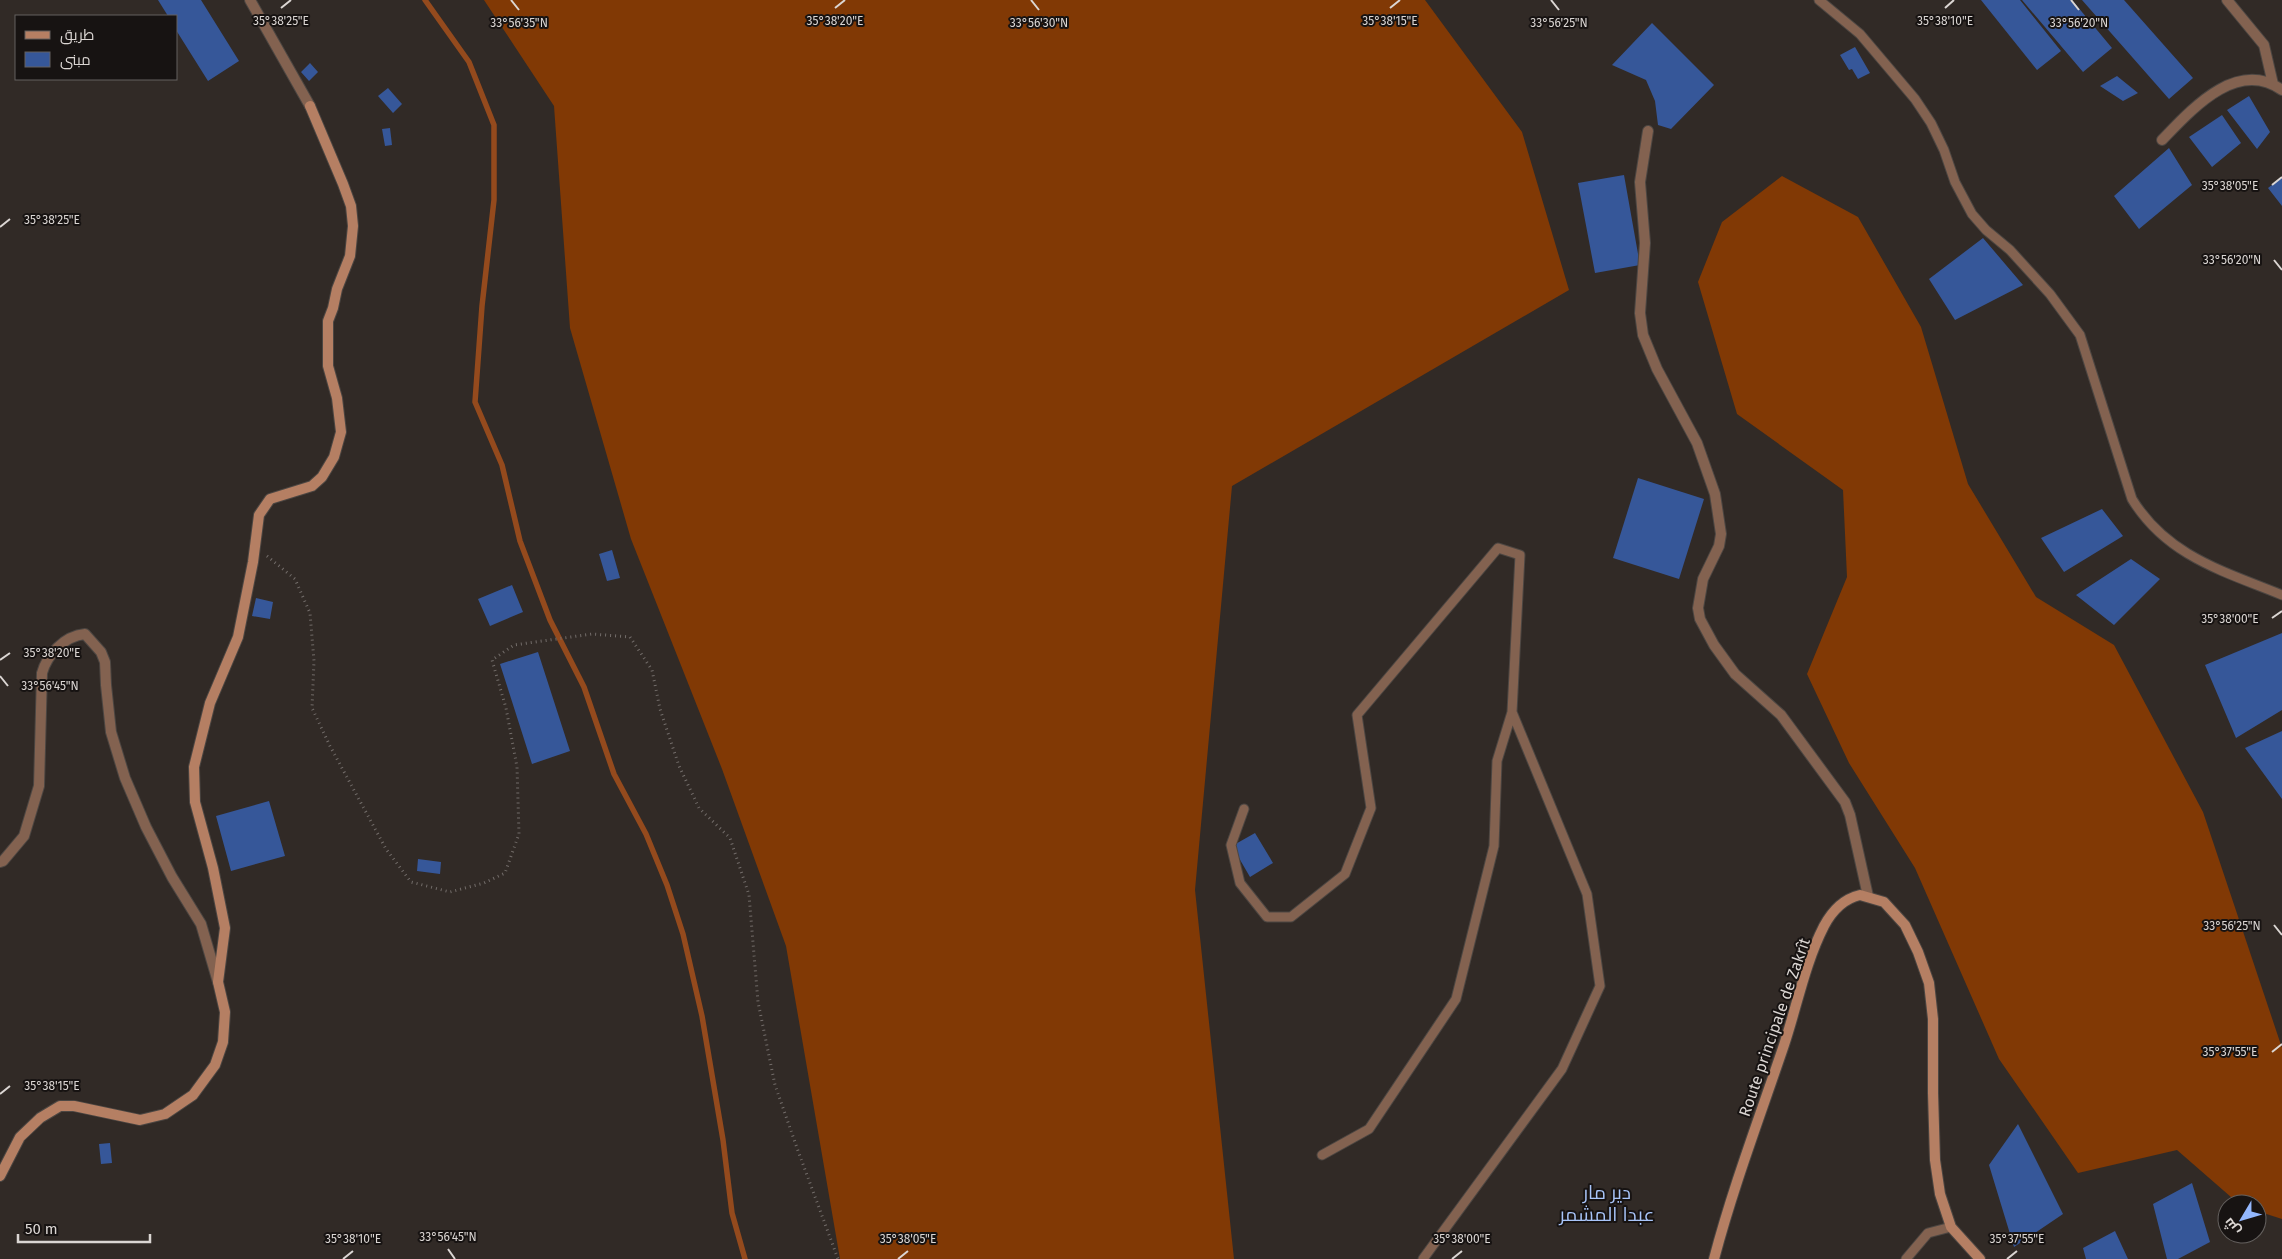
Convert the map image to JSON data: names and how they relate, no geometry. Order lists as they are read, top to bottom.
{
  "streets": {
    "street": ["Route principale de Zakrît"]
  },
  "districts": ["دير مار عبدا المشمر"],
  "legend": ["طريق", "مبنى"],
  "scale_bar": "50 m",
  "north": "bottom left",
  "coordinates": [
    "35°38'25\"E",
    "35°38'20\"E",
    "35°38'15\"E",
    "35°38'10\"E",
    "33°56'35\"N",
    "33°56'30\"N",
    "33°56'25\"N",
    "33°56'20\"N",
    "35°38'05\"E",
    "35°38'00\"E",
    "33°56'45\"N",
    "35°37'55\"E"
  ]
}
